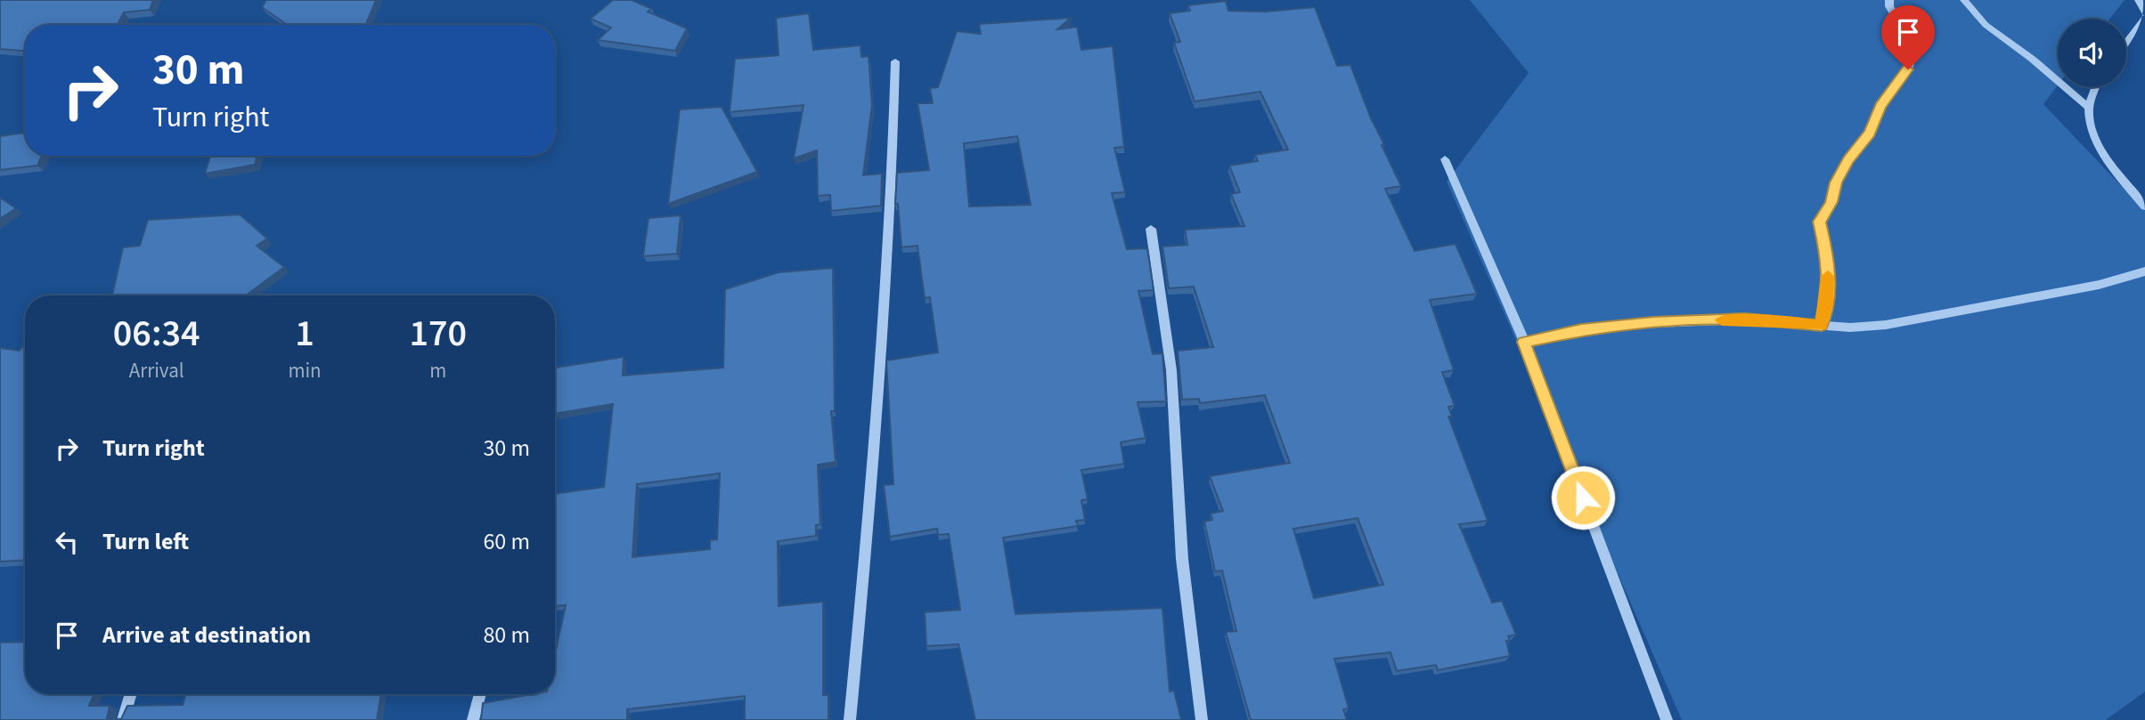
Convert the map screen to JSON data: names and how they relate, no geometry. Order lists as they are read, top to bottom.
{
  "page": {
    "turn": ["30 m", "Turn right"],
    "eta": [
      "06:34",
      "Arrival",
      "1",
      "min",
      "170",
      "m"
    ],
    "list": [
      {
        "name": "Turn right",
        "value": "30 m"
      },
      {
        "name": "Turn left",
        "value": "60 m"
      },
      {
        "name": "Arrive at destination",
        "value": "80 m"
      }
    ]
  }
}
